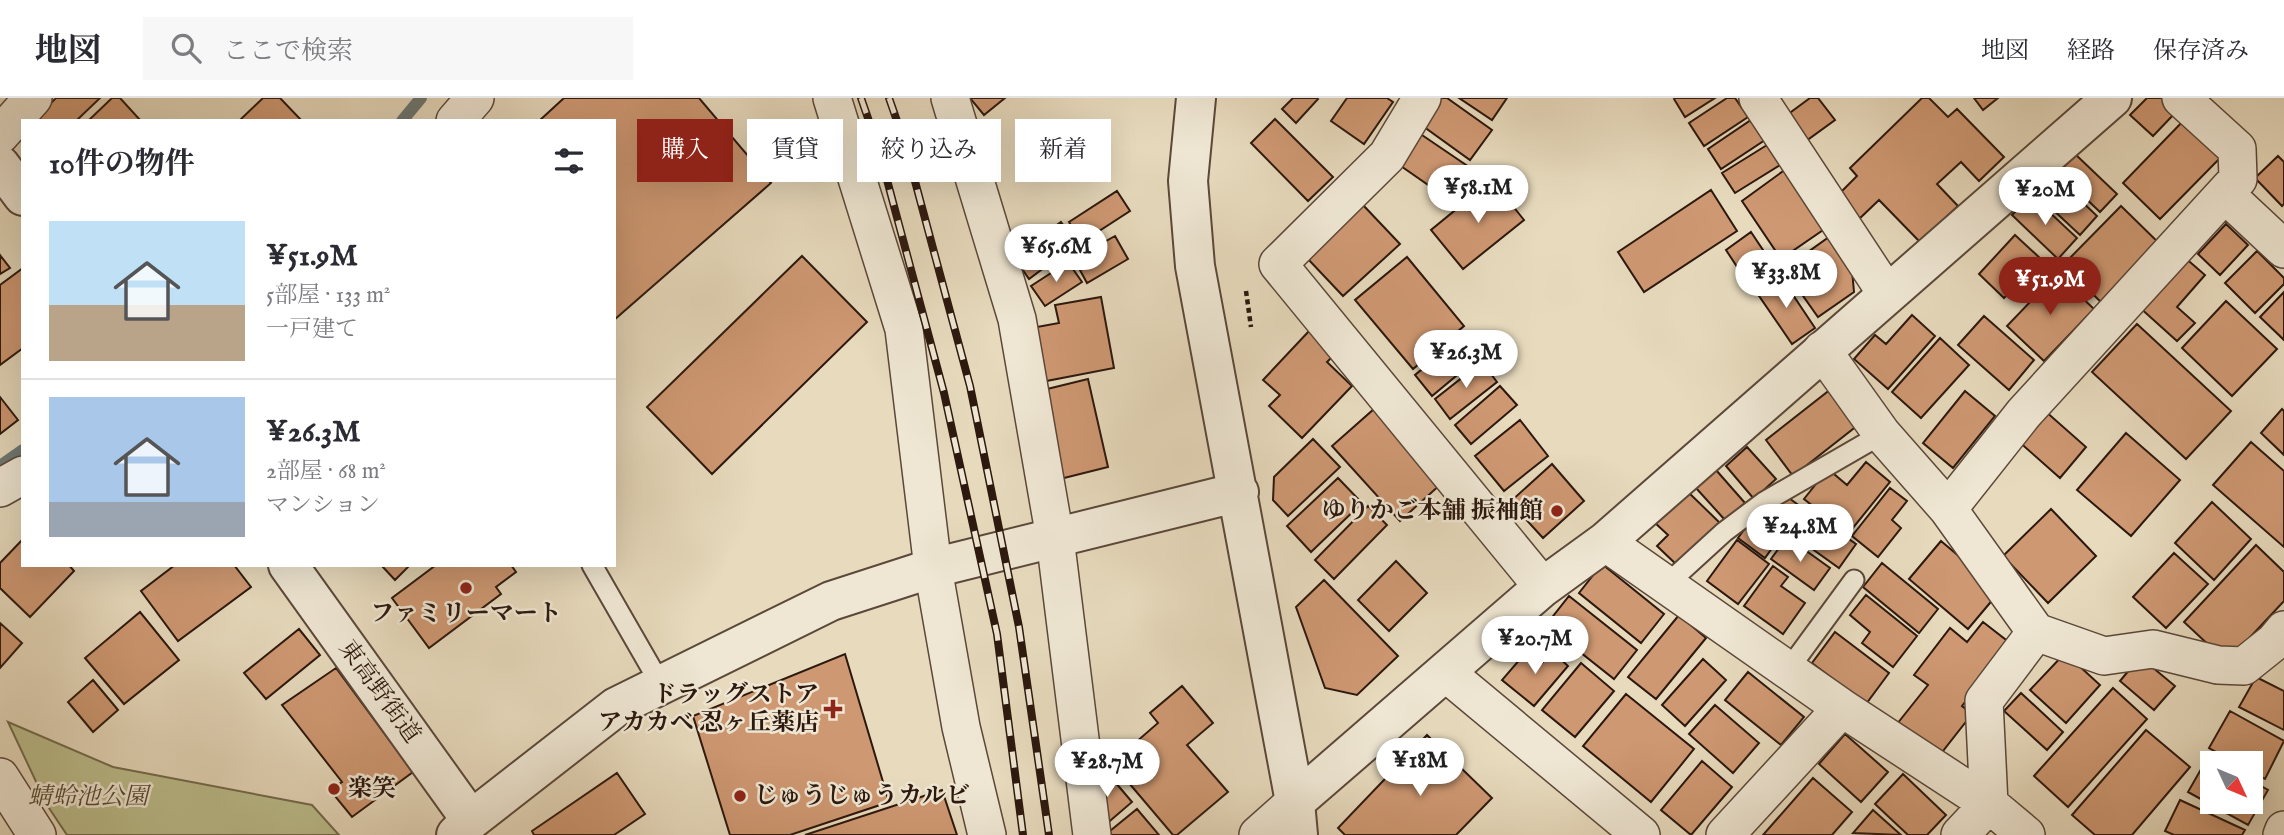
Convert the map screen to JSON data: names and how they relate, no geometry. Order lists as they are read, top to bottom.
{
  "streets": {
    "street": ["東高野街道"]
  },
  "parks": ["蜻蛉池公園"],
  "places": {
    "other": [
      "ゆりかご本舗 振袖館",
      "ファミリーマート",
      "楽笑",
      "じゅうじゅうカルビ"
    ],
    "health": ["ドラッグストア アカカベ 忍ヶ丘薬店"]
  },
  "north": "bottom right",
  "page": {
    "header": "地図",
    "search": "ここで検索",
    "nav": ["地図", "経路", "保存済み"],
    "chip": [
      "購入",
      "賃貸",
      "絞り込み",
      "新着"
    ],
    "heading": "10件の物件",
    "price": [
      "¥58.1M",
      "¥20M",
      "¥65.6M",
      "¥33.8M",
      "¥51.9M",
      "¥26.3M",
      "¥24.8M",
      "¥20.7M",
      "¥18M",
      "¥28.7M"
    ],
    "list": [
      {
        "name": "¥51.9M",
        "note": "5部屋 · 133 m² · 一戸建て"
      },
      {
        "name": "¥26.3M",
        "note": "2部屋 · 68 m² · マンション"
      }
    ]
  }
}
